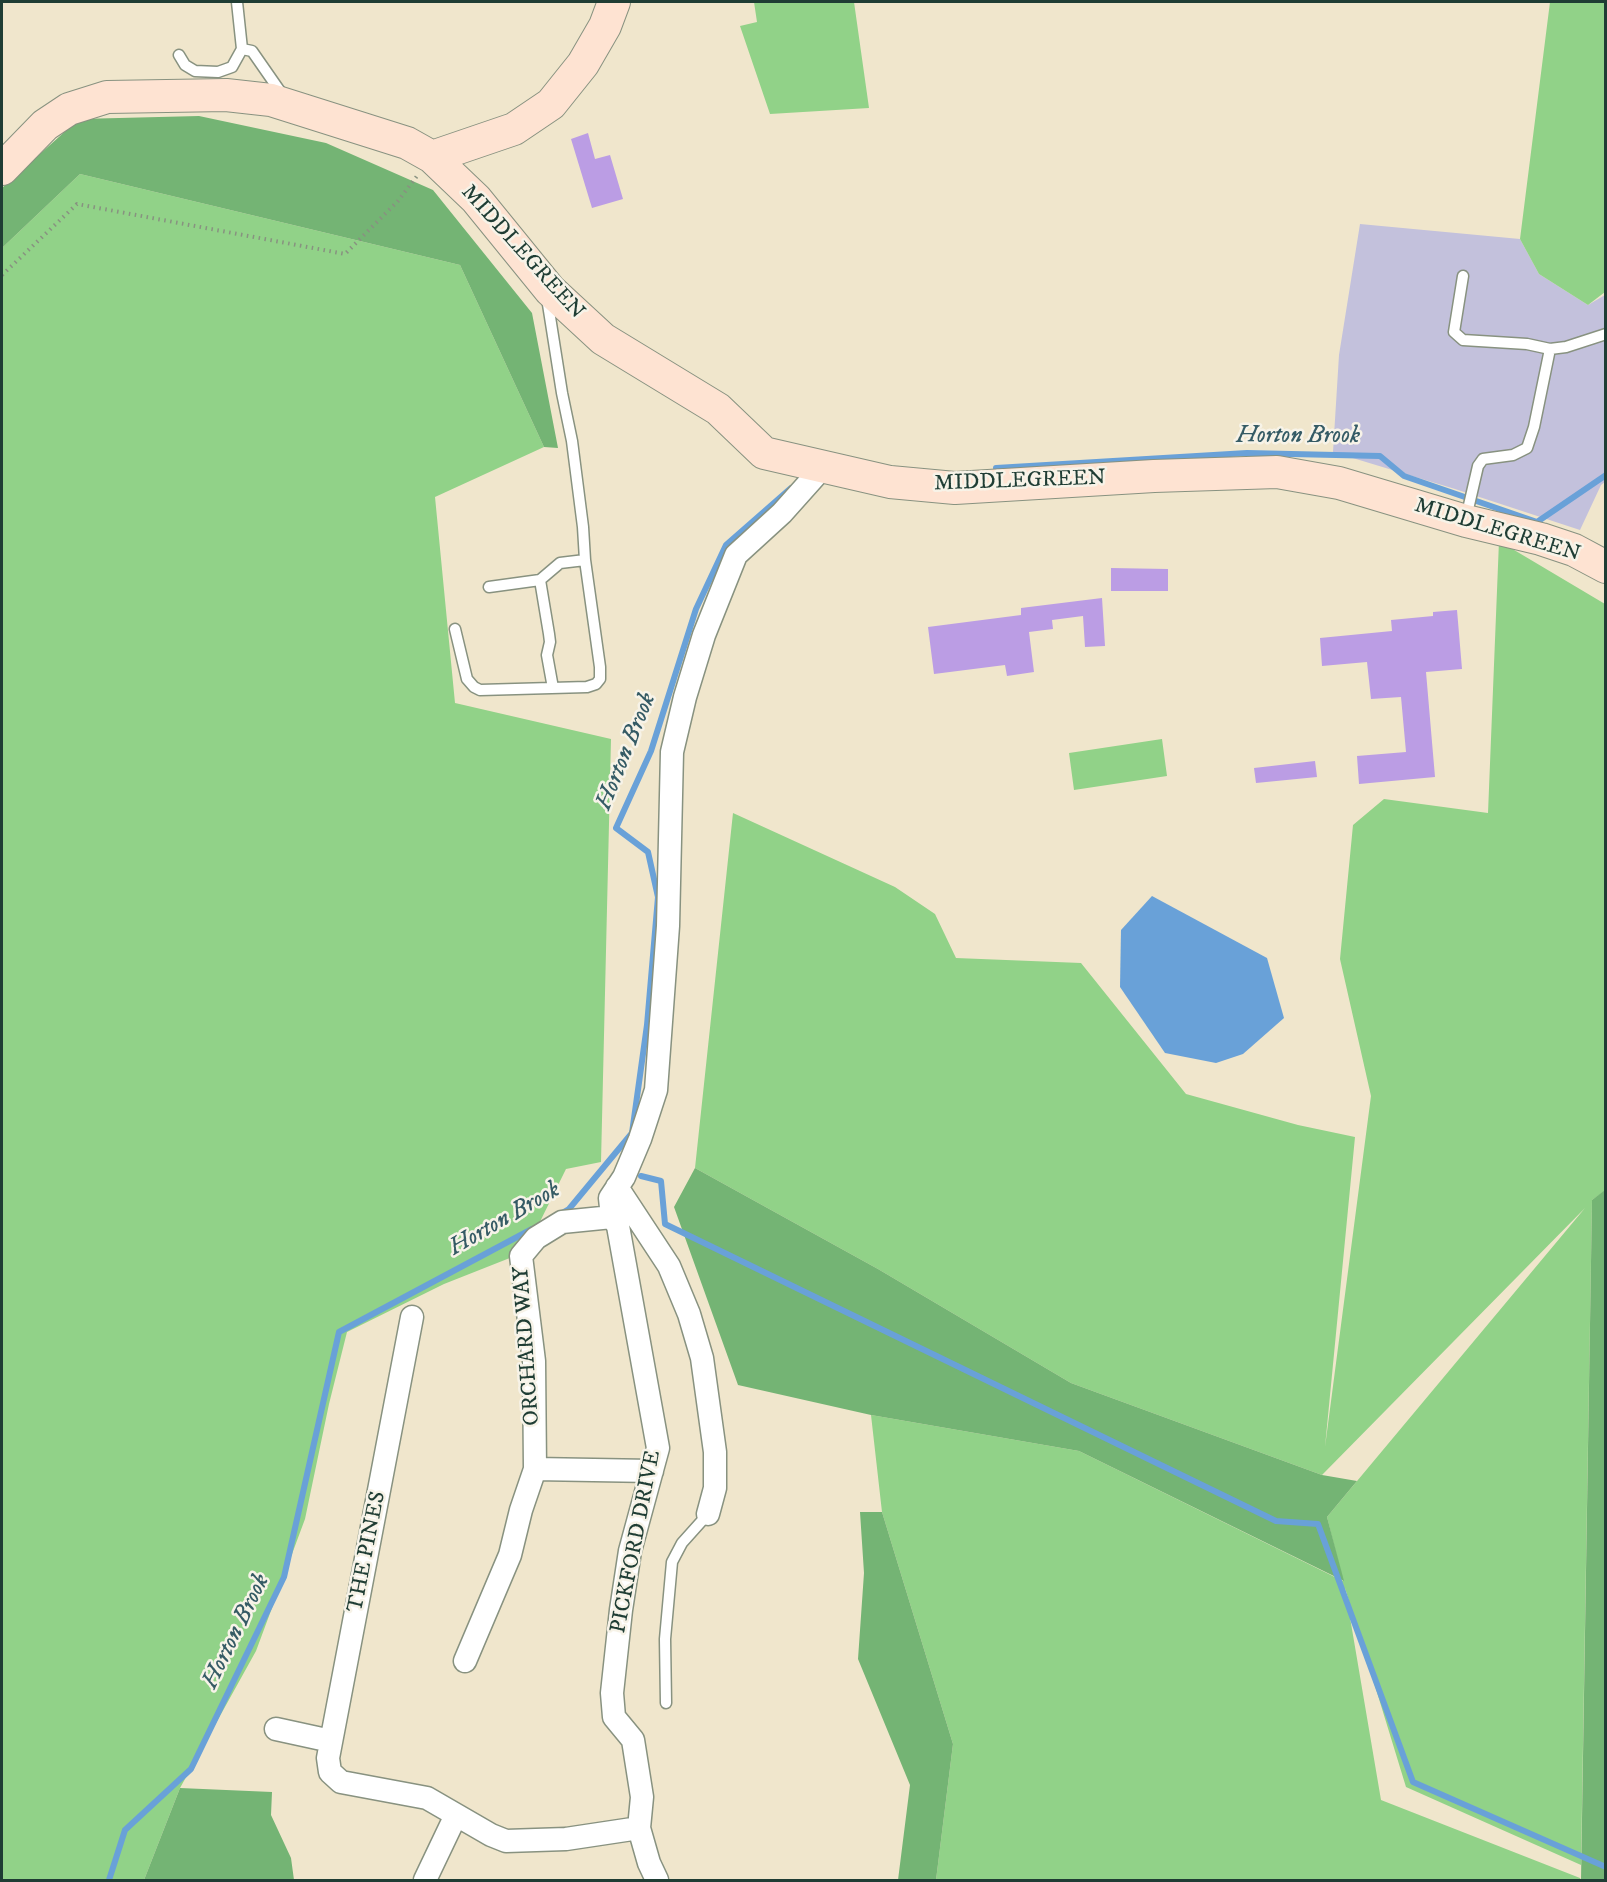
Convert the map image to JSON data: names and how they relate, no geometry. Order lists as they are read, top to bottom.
{
  "streets": {
    "street": [
      "MIDDLEGREEN",
      "ORCHARD WAY",
      "PICKFORD DRIVE",
      "THE PINES"
    ]
  },
  "crossings": [
    ["ORCHARD WAY", "PICKFORD DRIVE"]
  ],
  "water": ["Horton Brook"]
}
